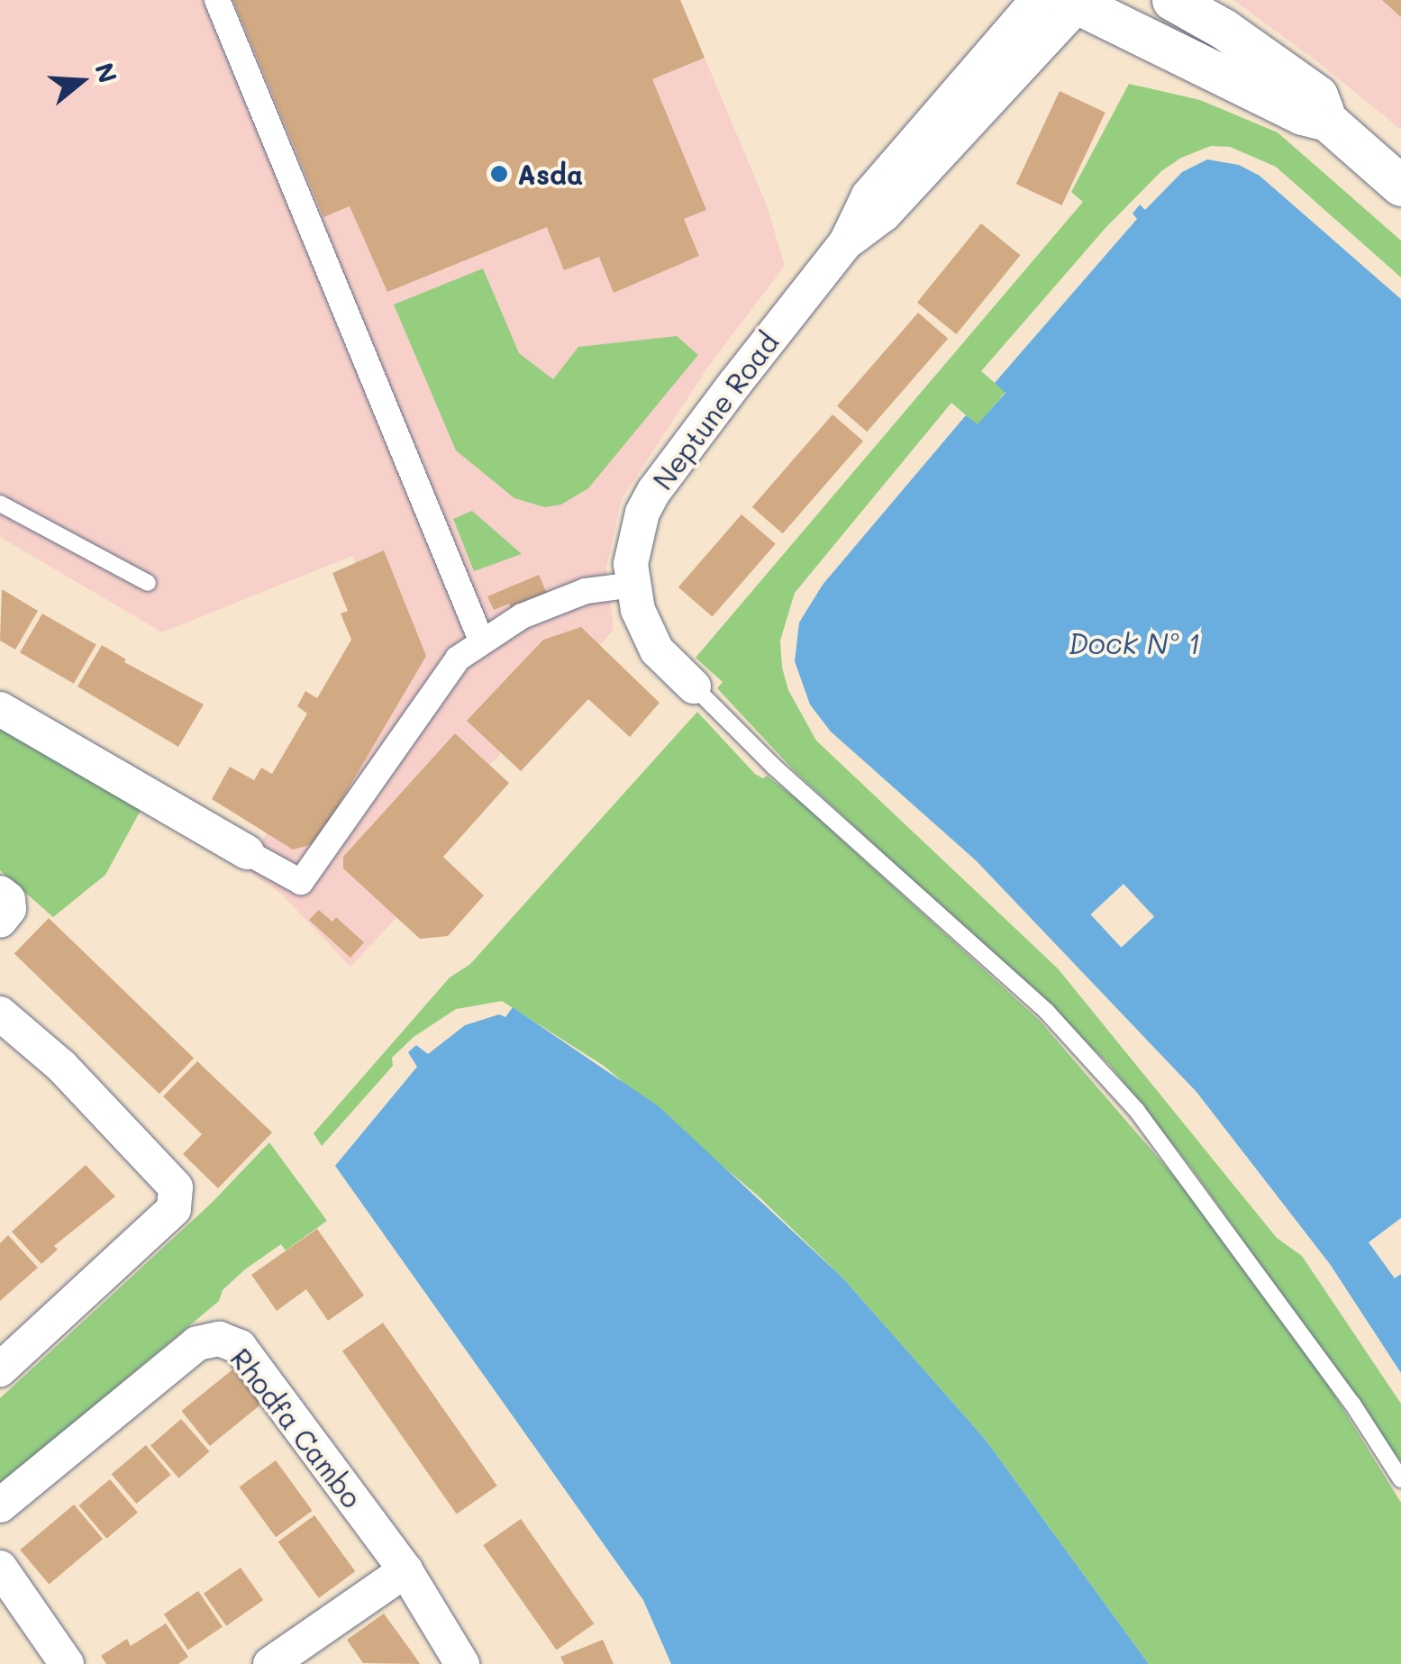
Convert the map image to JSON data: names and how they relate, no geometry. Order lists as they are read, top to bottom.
{
  "streets": {
    "street": ["Neptune Road", "Rhodfa Cambo"]
  },
  "water": ["Dock Nº 1"],
  "places": ["Asda"],
  "north": "right"
}
